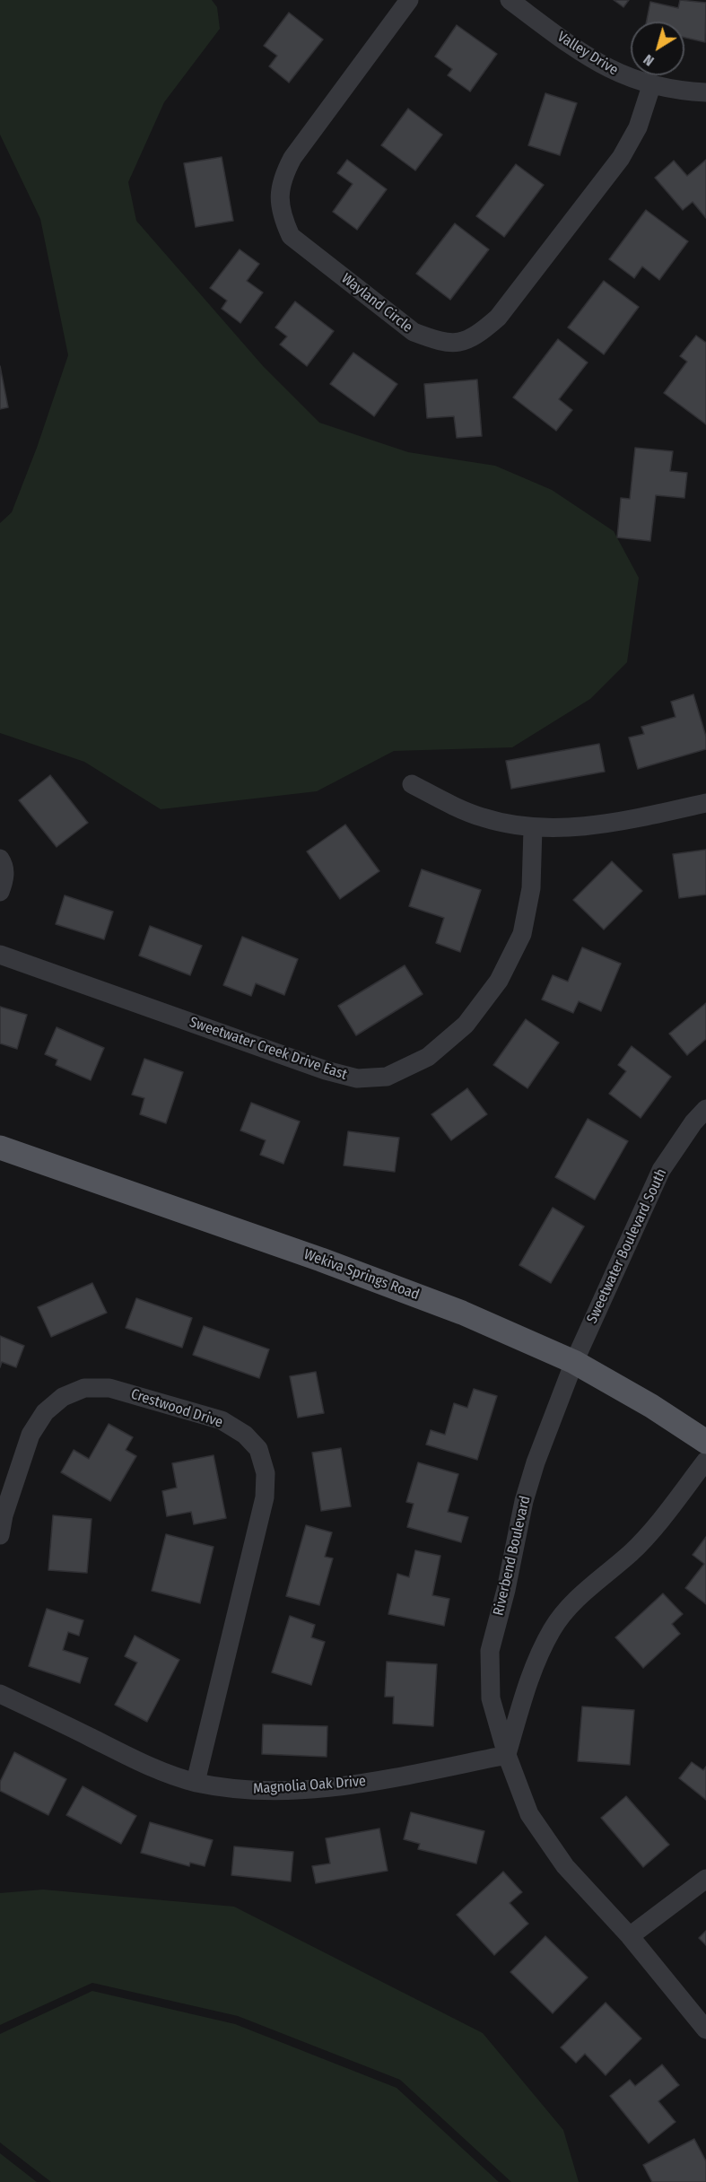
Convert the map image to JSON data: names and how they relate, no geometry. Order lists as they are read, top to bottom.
{
  "streets": {
    "main road": ["Wekiva Springs Road"],
    "street": [
      "Valley Drive",
      "Wayland Circle",
      "Sweetwater Creek Drive East",
      "Sweetwater Boulevard South",
      "Crestwood Drive",
      "Riverbend Boulevard",
      "Magnolia Oak Drive"
    ]
  },
  "crossings": [
    ["Valley Drive", "Wayland Circle"],
    ["Sweetwater Boulevard South", "Wekiva Springs Road"],
    ["Sweetwater Boulevard South", "Riverbend Boulevard"],
    ["Wekiva Springs Road", "Riverbend Boulevard"],
    ["Crestwood Drive", "Magnolia Oak Drive"],
    ["Riverbend Boulevard", "Magnolia Oak Drive"]
  ],
  "north": "bottom left"
}
